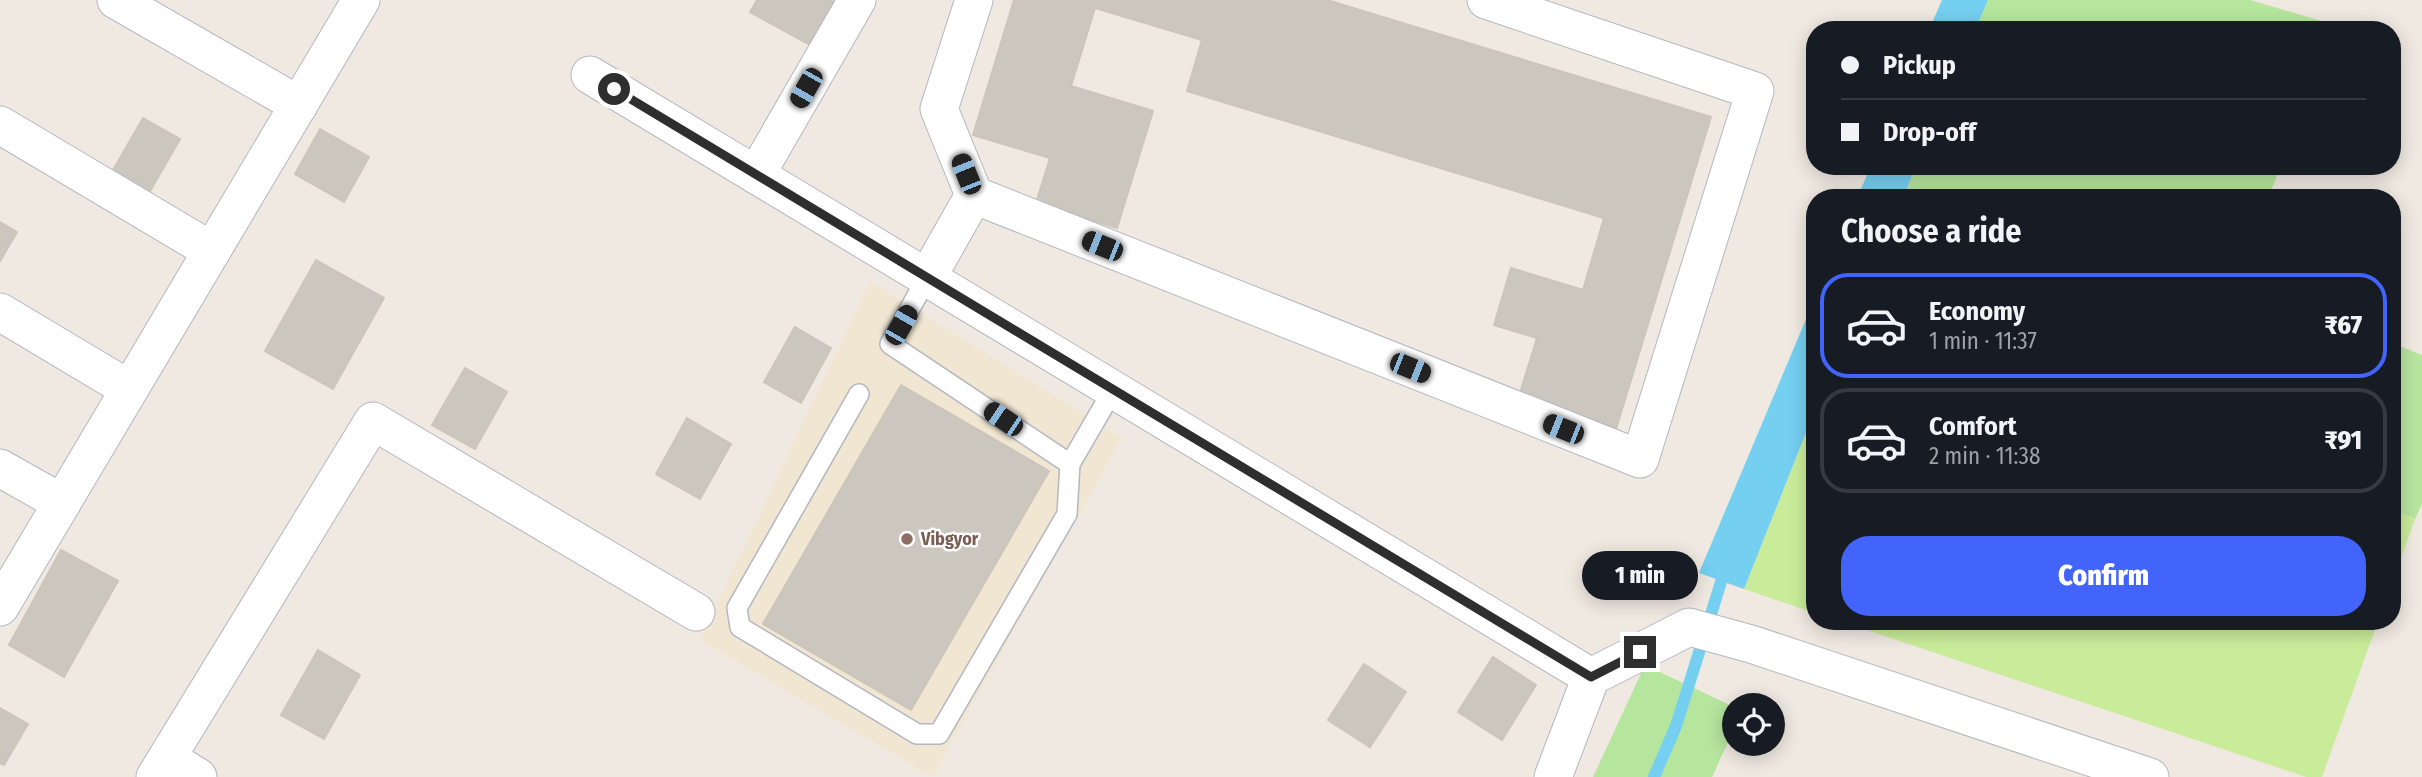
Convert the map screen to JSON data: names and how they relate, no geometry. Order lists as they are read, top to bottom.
{
  "places": ["Vibgyor"],
  "page": {
    "banner": ["Pickup", "Drop-off"],
    "heading": "Choose a ride",
    "list": [
      {
        "name": "Economy",
        "note": "1 min · 11:37",
        "value": "₹67"
      },
      {
        "name": "Comfort",
        "note": "2 min · 11:38",
        "value": "₹91"
      }
    ],
    "buttons": "Confirm",
    "bubble": "1 min"
  }
}
